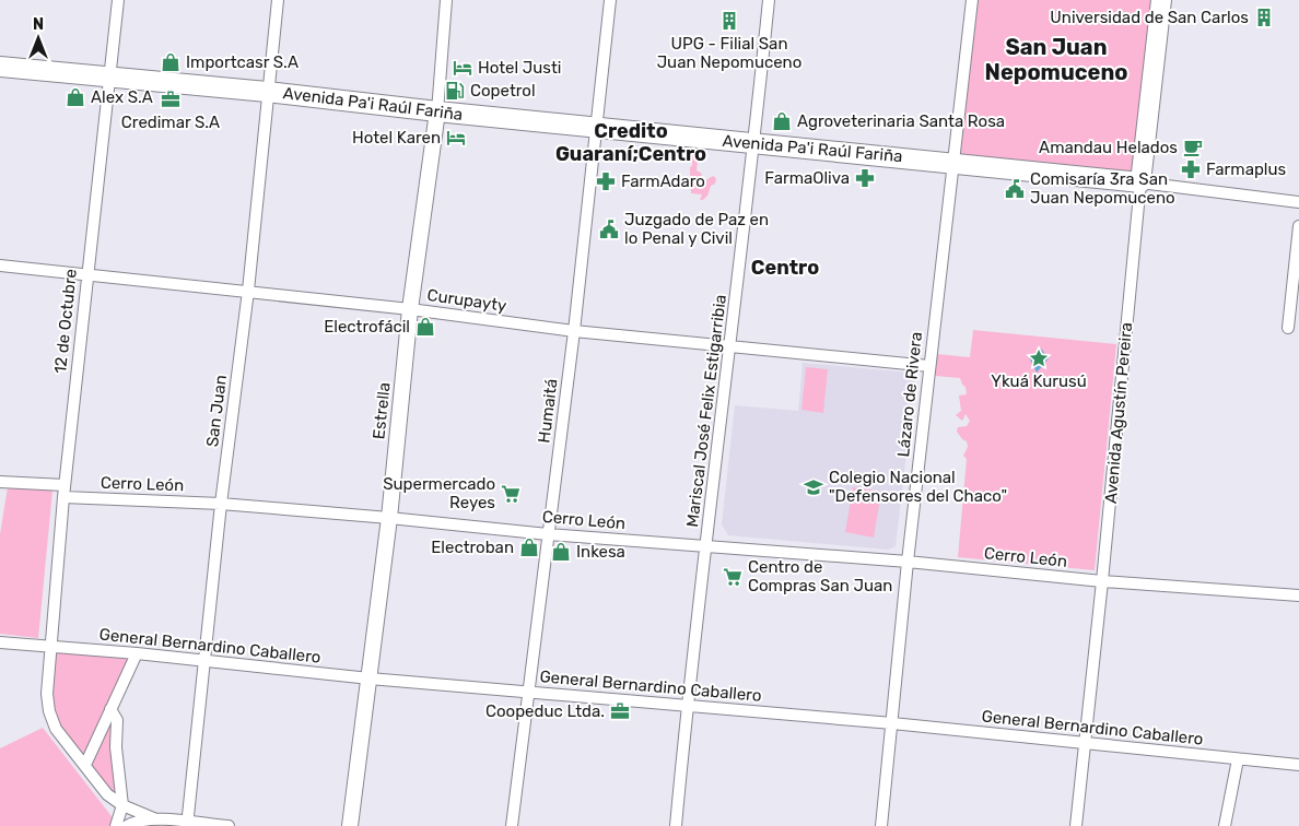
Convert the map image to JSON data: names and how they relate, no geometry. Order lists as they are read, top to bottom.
{
  "streets": {
    "highway": ["Avenida Pa'i Raúl Fariña", "Avenida Agustín Pereira"],
    "main road": ["Estrella"],
    "street": [
      "Curupayty",
      "12 de Octubre",
      "Lázaro de Rivera",
      "San Juan",
      "Humaitá",
      "Mariscal José Felix Estigarribia",
      "Cerro León",
      "General Bernardino Caballero"
    ]
  },
  "crossings": [
    ["Avenida Pa'i Raúl Fariña", "12 de Octubre"],
    ["Avenida Pa'i Raúl Fariña", "Lázaro de Rivera"],
    ["Avenida Pa'i Raúl Fariña", "San Juan"],
    ["Avenida Pa'i Raúl Fariña", "Estrella"],
    ["Avenida Pa'i Raúl Fariña", "Humaitá"],
    ["Avenida Pa'i Raúl Fariña", "Mariscal José Felix Estigarribia"],
    ["Avenida Pa'i Raúl Fariña", "Avenida Agustín Pereira"],
    ["Curupayty", "12 de Octubre"],
    ["Curupayty", "Lázaro de Rivera"],
    ["Curupayty", "San Juan"],
    ["Curupayty", "Estrella"],
    ["Curupayty", "Humaitá"],
    ["Curupayty", "Mariscal José Felix Estigarribia"],
    ["12 de Octubre", "Cerro León"],
    ["12 de Octubre", "General Bernardino Caballero"],
    ["Lázaro de Rivera", "Cerro León"],
    ["Lázaro de Rivera", "General Bernardino Caballero"],
    ["San Juan", "Cerro León"],
    ["San Juan", "General Bernardino Caballero"],
    ["Estrella", "Cerro León"],
    ["Estrella", "General Bernardino Caballero"],
    ["Humaitá", "Cerro León"],
    ["Humaitá", "General Bernardino Caballero"],
    ["Mariscal José Felix Estigarribia", "Cerro León"],
    ["Mariscal José Felix Estigarribia", "General Bernardino Caballero"],
    ["Avenida Agustín Pereira", "Cerro León"],
    ["Avenida Agustín Pereira", "General Bernardino Caballero"]
  ],
  "districts": ["San Juan Nepomuceno", "Credito Guaraní;Centro", "Centro"],
  "places": {
    "building": ["Universidad de San Carlos", "UPG - Filial San Juan Nepomuceno"],
    "shop": [
      "Importcasr S.A",
      "Alex S.A",
      "Agroveterinaria Santa Rosa",
      "Electrofácil",
      "Electroban",
      "Inkesa"
    ],
    "hotel": ["Hotel Justi", "Hotel Karen"],
    "fuel station": ["Copetrol"],
    "office": ["Credimar S.A", "Coopeduc Ltda."],
    "cafe": ["Amandau Helados"],
    "pharmacy": ["Farmaplus", "FarmaOliva", "FarmAdaro"],
    "public building": ["Comisaría 3ra San Juan Nepomuceno", "Juzgado de Paz en lo Penal y Civil"],
    "place": ["Ykuá Kurusú"],
    "school or university": ["Colegio Nacional \"Defensores del Chaco\""],
    "supermarket": ["Supermercado Reyes", "Centro de Compras San Juan"]
  },
  "north": "top"
}
